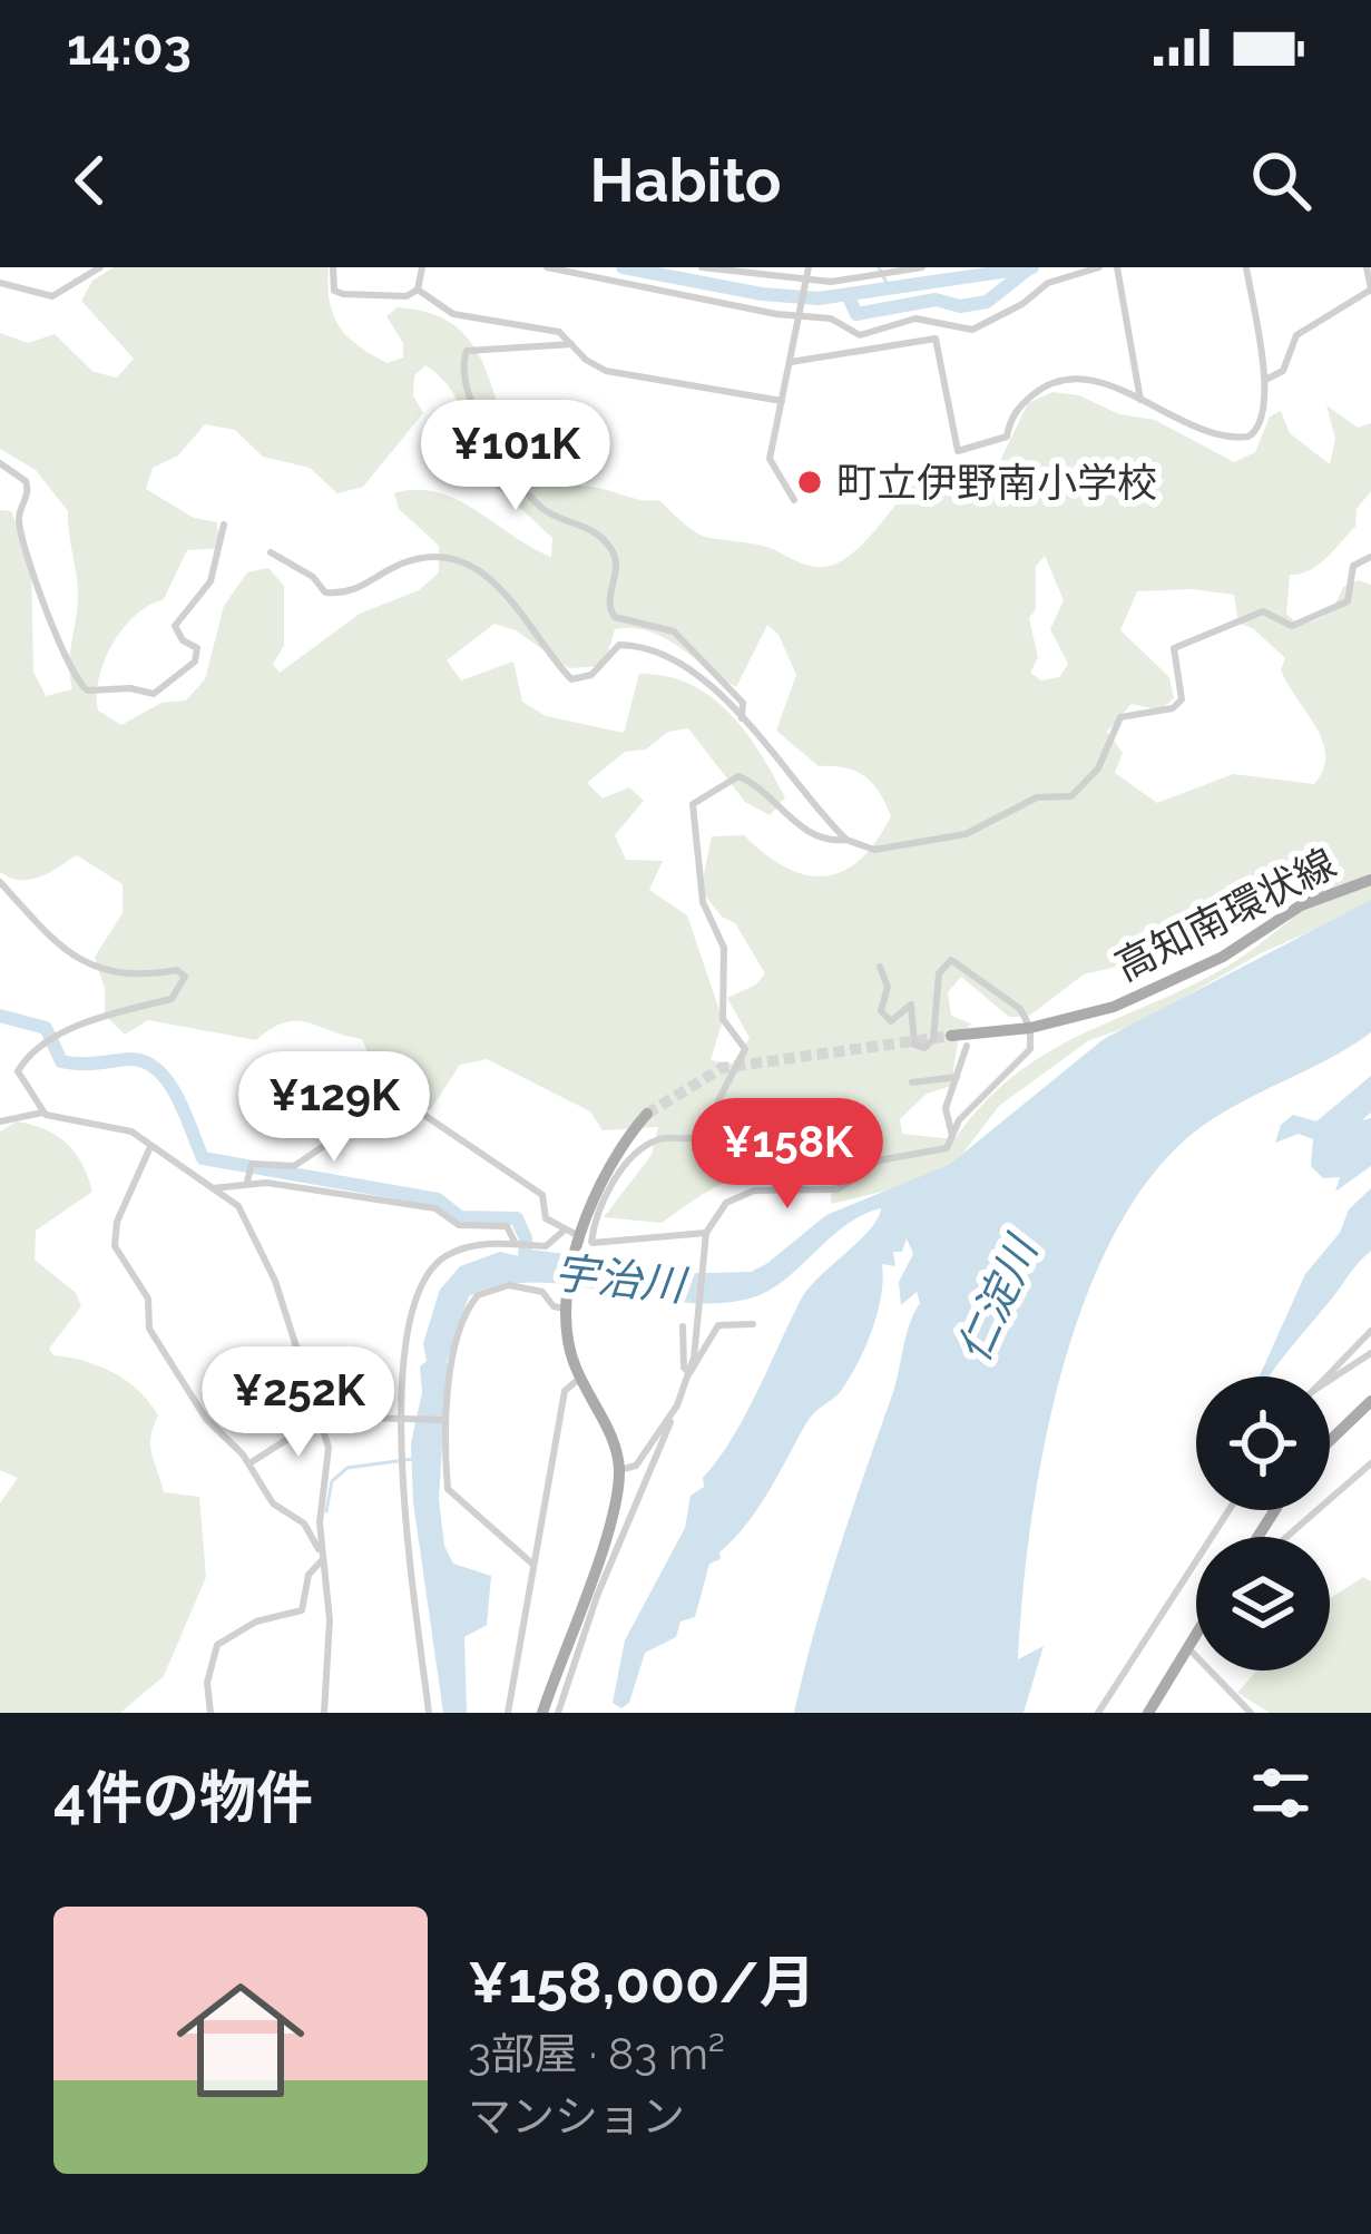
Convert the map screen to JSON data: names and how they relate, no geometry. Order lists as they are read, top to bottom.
{
  "streets": {
    "main road": ["高知南環状線"]
  },
  "water": ["宇治川", "仁淀川"],
  "places": ["町立伊野南小学校"],
  "page": {
    "status": "14:03",
    "header": "Habito",
    "price": [
      "¥101K",
      "¥129K",
      "¥158K",
      "¥252K"
    ],
    "heading": "4件の物件",
    "list": [
      {
        "name": "¥158,000/月",
        "note": "3部屋 · 83 m² · マンション"
      }
    ]
  }
}
